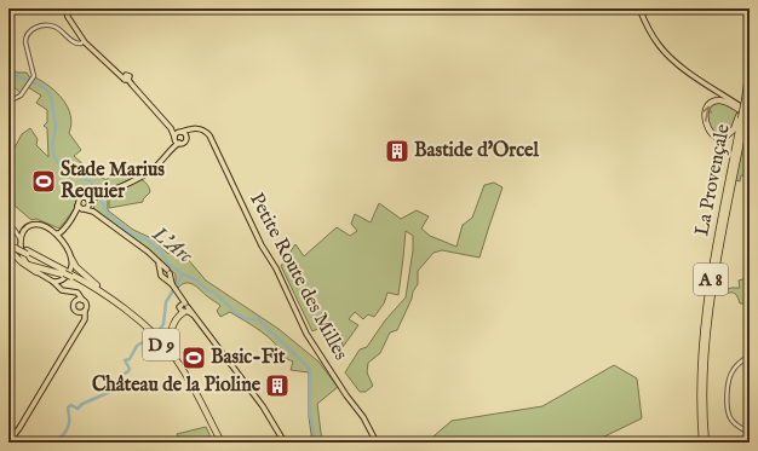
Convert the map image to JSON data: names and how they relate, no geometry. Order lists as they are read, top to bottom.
{
  "streets": {
    "highway": ["La Provençale", "A 8", "D 9"],
    "main road": ["Petite Route des Milles"]
  },
  "water": ["L'Arc"],
  "places": {
    "building": ["Bastide d'Orcel", "Château de la Pioline"],
    "sports": ["Stade Marius Requier", "Basic-Fit"]
  }
}
